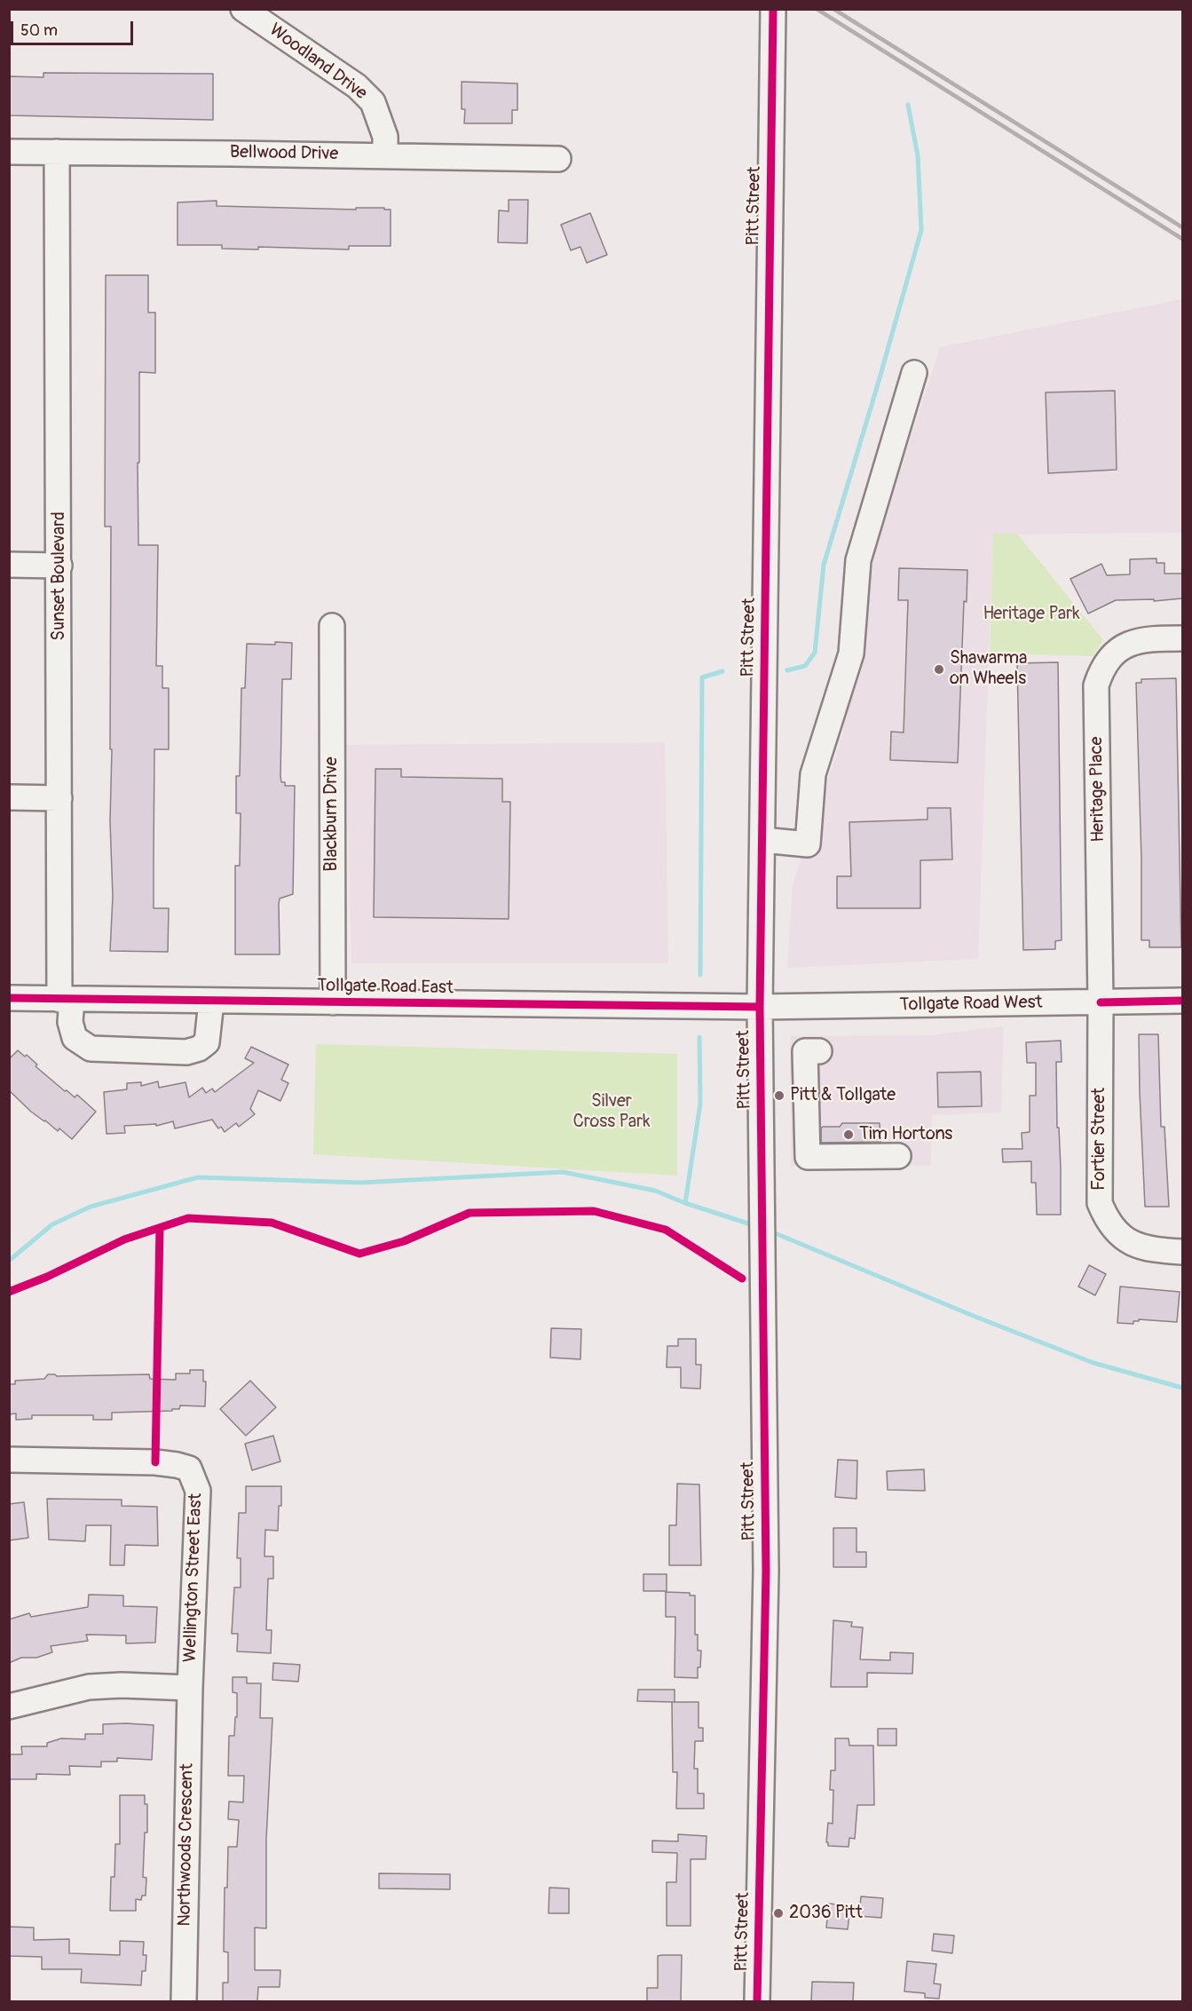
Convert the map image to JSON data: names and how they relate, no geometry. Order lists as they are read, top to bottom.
{
  "streets": {
    "street": [
      "Woodland Drive",
      "Bellwood Drive",
      "Pitt Street",
      "Sunset Boulevard",
      "Heritage Place",
      "Blackburn Drive",
      "Tollgate Road East",
      "Tollgate Road West",
      "Fortier Street",
      "Wellington Street East",
      "Northwoods Crescent"
    ]
  },
  "crossings": [
    ["Woodland Drive", "Bellwood Drive"],
    ["Bellwood Drive", "Sunset Boulevard"],
    ["Pitt Street", "Tollgate Road East"],
    ["Pitt Street", "Tollgate Road West"],
    ["Sunset Boulevard", "Tollgate Road East"],
    ["Heritage Place", "Tollgate Road West"],
    ["Heritage Place", "Fortier Street"],
    ["Blackburn Drive", "Tollgate Road East"],
    ["Tollgate Road East", "Tollgate Road West"],
    ["Tollgate Road West", "Fortier Street"],
    ["Wellington Street East", "Northwoods Crescent"]
  ],
  "parks": ["Heritage Park", "Silver Cross Park"],
  "places": [
    "Shawarma on Wheels",
    "Pitt & Tollgate",
    "Tim Hortons",
    "2036 Pitt"
  ],
  "scale_bar": "50 m"
}
